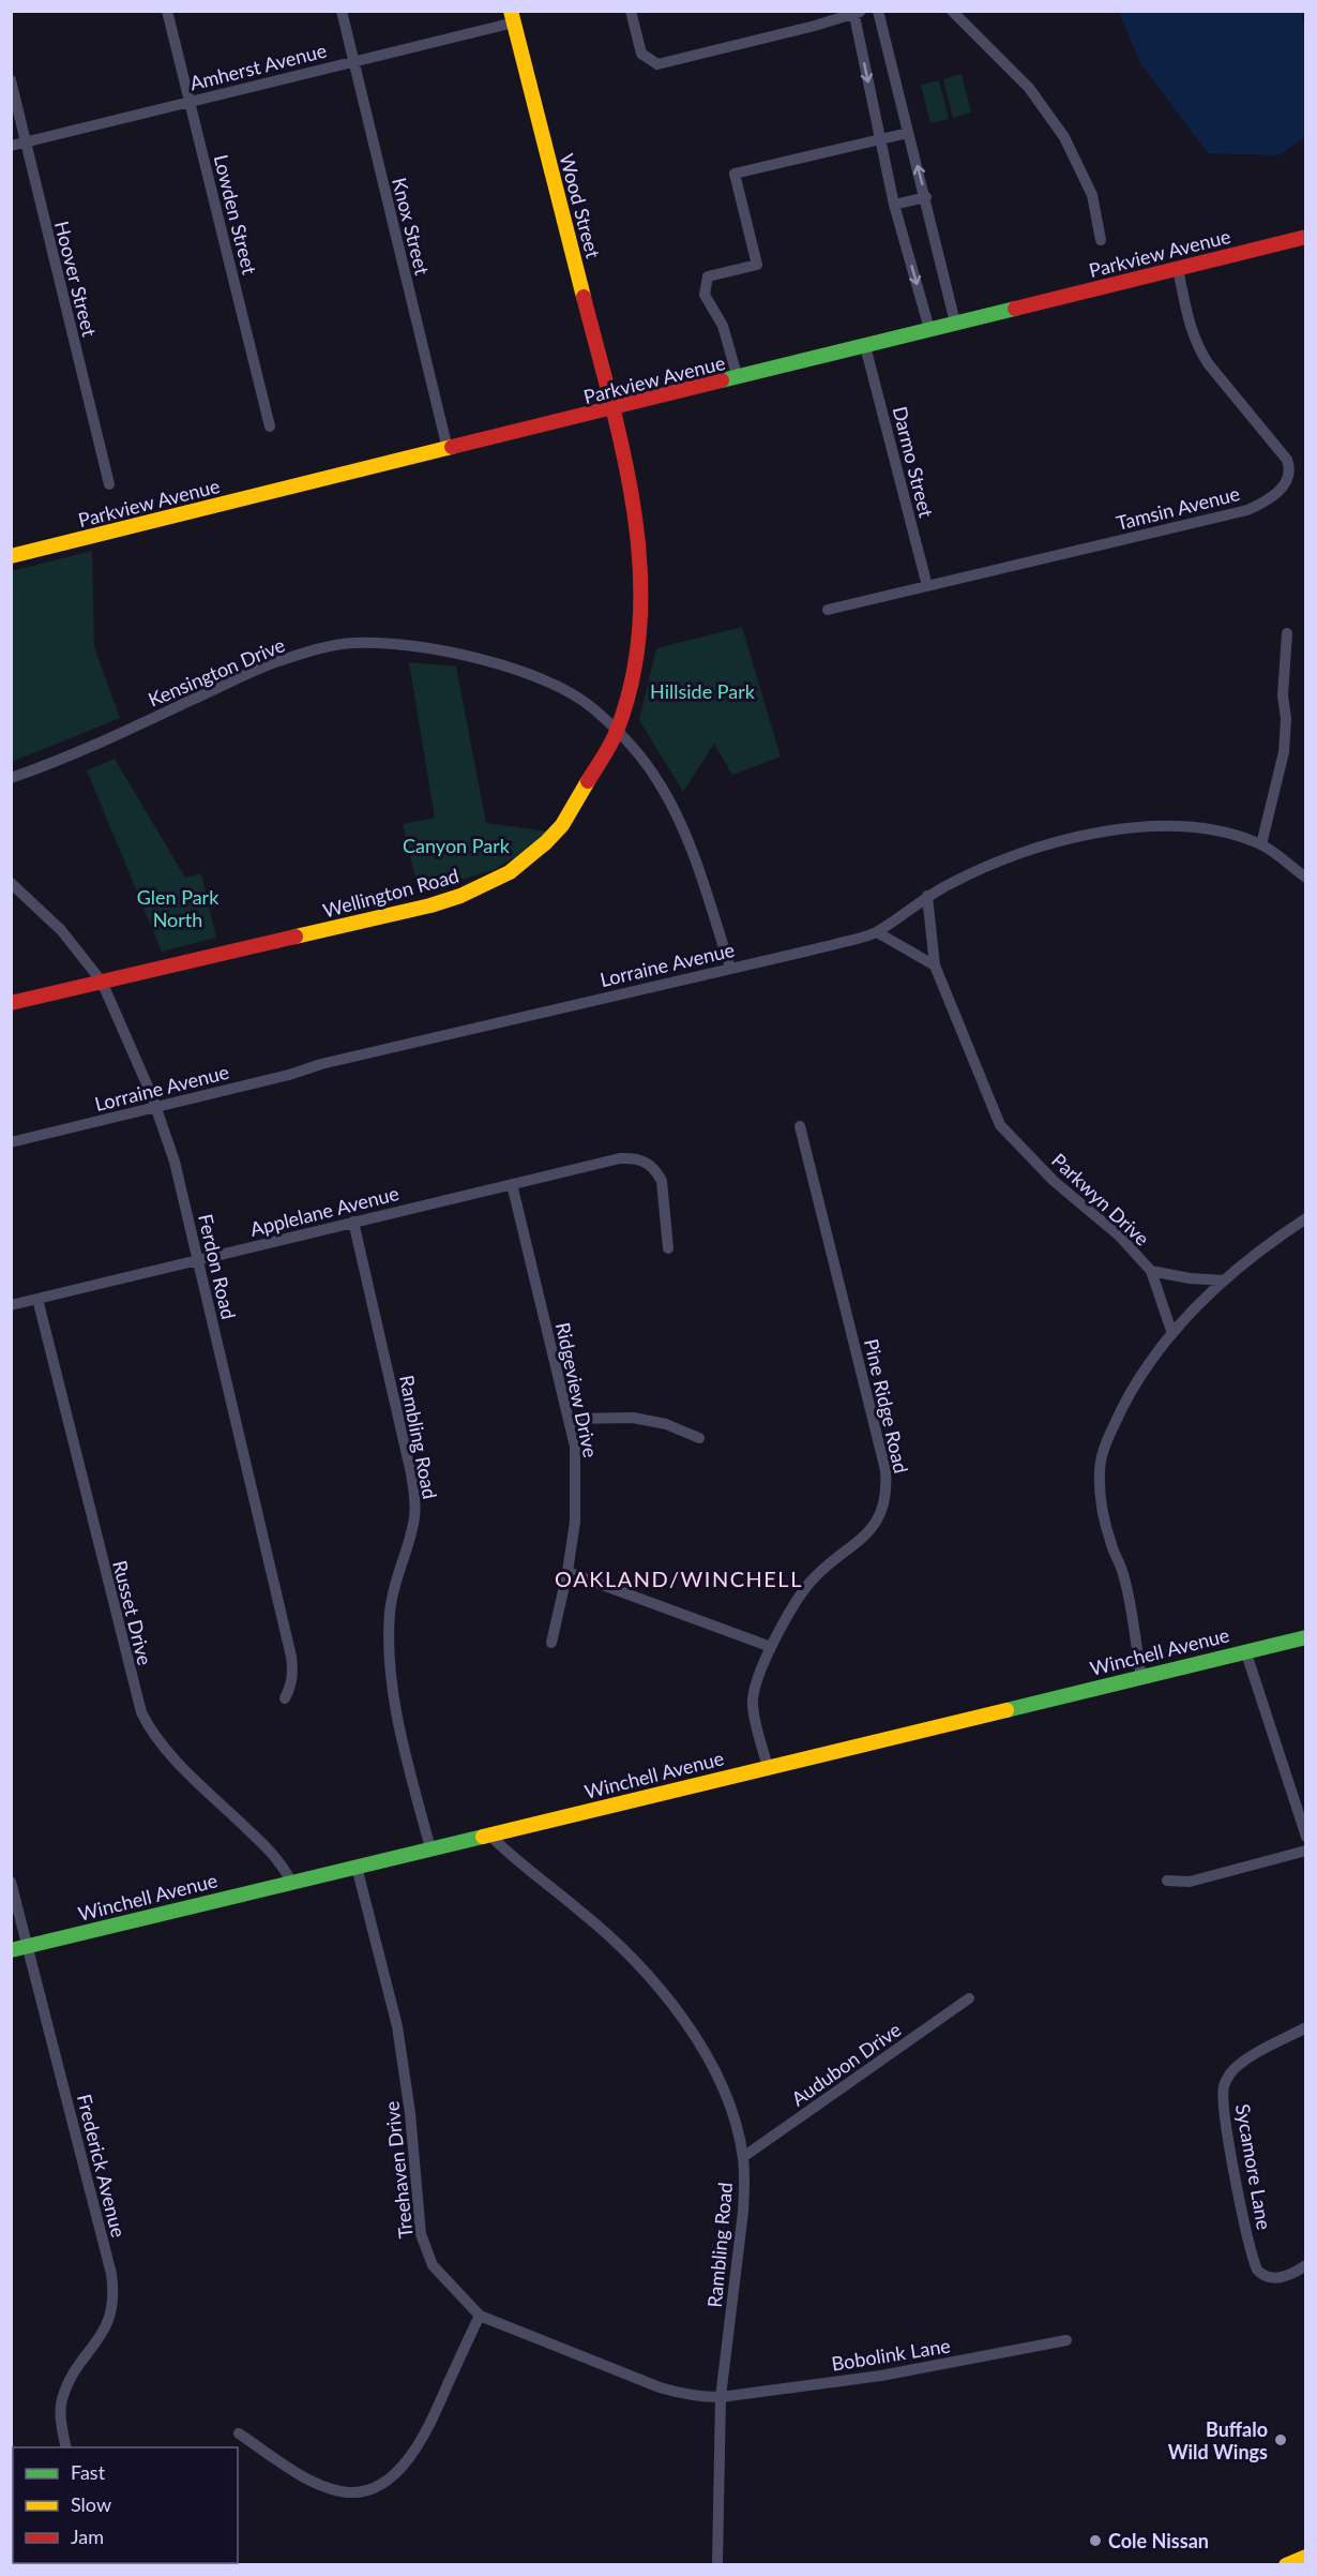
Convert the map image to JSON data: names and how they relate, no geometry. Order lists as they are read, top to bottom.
{
  "streets": {
    "street": [
      "Amherst Avenue",
      "Wood Street",
      "Lowden Street",
      "Knox Street",
      "Parkview Avenue",
      "Hoover Street",
      "Darmo Street",
      "Tamsin Avenue",
      "Kensington Drive",
      "Wellington Road",
      "Lorraine Avenue",
      "Parkwyn Drive",
      "Applelane Avenue",
      "Ferdon Road",
      "Ridgeview Drive",
      "Pine Ridge Road",
      "Rambling Road",
      "Russet Drive",
      "Winchell Avenue",
      "Audubon Drive",
      "Frederick Avenue",
      "Sycamore Lane",
      "Treehaven Drive",
      "Bobolink Lane"
    ]
  },
  "crossings": [
    ["Amherst Avenue", "Wood Street"],
    ["Amherst Avenue", "Lowden Street"],
    ["Amherst Avenue", "Knox Street"],
    ["Amherst Avenue", "Hoover Street"],
    ["Wood Street", "Parkview Avenue"],
    ["Wood Street", "Wellington Road"],
    ["Knox Street", "Parkview Avenue"],
    ["Parkview Avenue", "Darmo Street"],
    ["Parkview Avenue", "Tamsin Avenue"],
    ["Parkview Avenue", "Wellington Road"],
    ["Darmo Street", "Tamsin Avenue"],
    ["Kensington Drive", "Wellington Road"],
    ["Kensington Drive", "Lorraine Avenue"],
    ["Wellington Road", "Ferdon Road"],
    ["Lorraine Avenue", "Parkwyn Drive"],
    ["Lorraine Avenue", "Ferdon Road"],
    ["Applelane Avenue", "Ferdon Road"],
    ["Applelane Avenue", "Ridgeview Drive"],
    ["Applelane Avenue", "Rambling Road"],
    ["Applelane Avenue", "Russet Drive"],
    ["Pine Ridge Road", "Winchell Avenue"],
    ["Rambling Road", "Winchell Avenue"],
    ["Rambling Road", "Audubon Drive"],
    ["Rambling Road", "Treehaven Drive"],
    ["Rambling Road", "Bobolink Lane"],
    ["Russet Drive", "Winchell Avenue"],
    ["Winchell Avenue", "Frederick Avenue"],
    ["Winchell Avenue", "Treehaven Drive"],
    ["Treehaven Drive", "Bobolink Lane"]
  ],
  "districts": ["OAKLAND/WINCHELL"],
  "parks": ["Hillside Park", "Canyon Park", "Glen Park North"],
  "places": ["Buffalo Wild Wings", "Cole Nissan"],
  "legend": ["Fast", "Slow", "Jam"]
}
